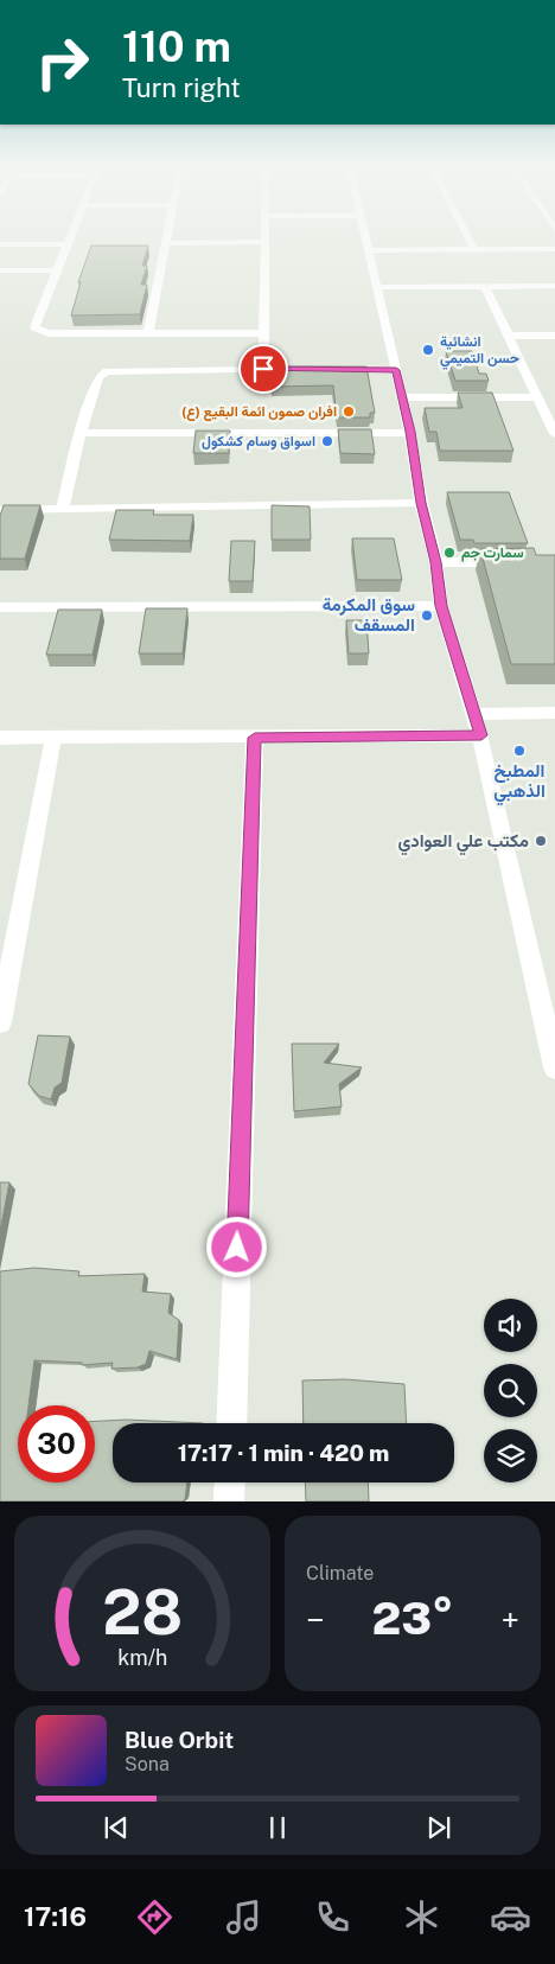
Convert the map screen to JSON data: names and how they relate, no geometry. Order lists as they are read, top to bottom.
{
  "places": [
    "انشائية حسن التميمي",
    "افران صمون ائمة البقيع (ع)",
    "اسواق وسام كشكول",
    "سمارت جم",
    "سوق المكرمة المسقف",
    "المطبخ الذهبي",
    "مكتب علي العوادي"
  ],
  "page": {
    "turn": ["110 m", "Turn right"],
    "limit": "30",
    "trip": "17:17 · 1 min · 420 m",
    "tile": "Climate",
    "heat": ["−", "23°", "+"],
    "song": ["Blue Orbit", "Sona"],
    "tabs": "17:16",
    "gauge": ["28", "km/h"]
  }
}
